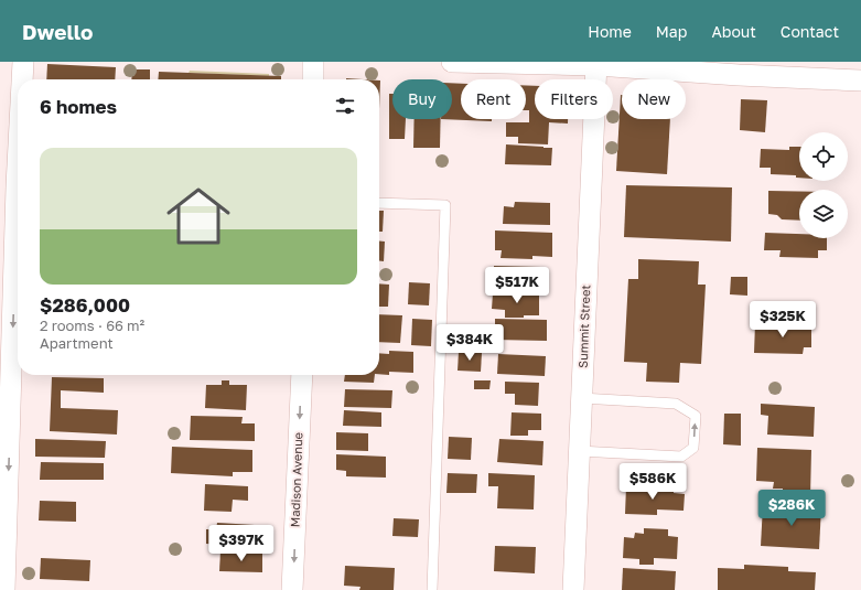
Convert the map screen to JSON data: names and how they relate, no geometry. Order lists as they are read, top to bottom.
{
  "streets": {
    "street": ["Summit Street", "Madison Avenue"]
  },
  "one_way": ["Madison Avenue"],
  "page": {
    "header": "Dwello",
    "nav": [
      "Home",
      "Map",
      "About",
      "Contact"
    ],
    "chip": [
      "Buy",
      "Rent",
      "Filters",
      "New"
    ],
    "heading": "6 homes",
    "list": [
      {
        "name": "$286,000",
        "note": "2 rooms · 66 m² · Apartment"
      }
    ],
    "price": [
      "$517K",
      "$325K",
      "$384K",
      "$586K",
      "$286K",
      "$397K"
    ]
  }
}
